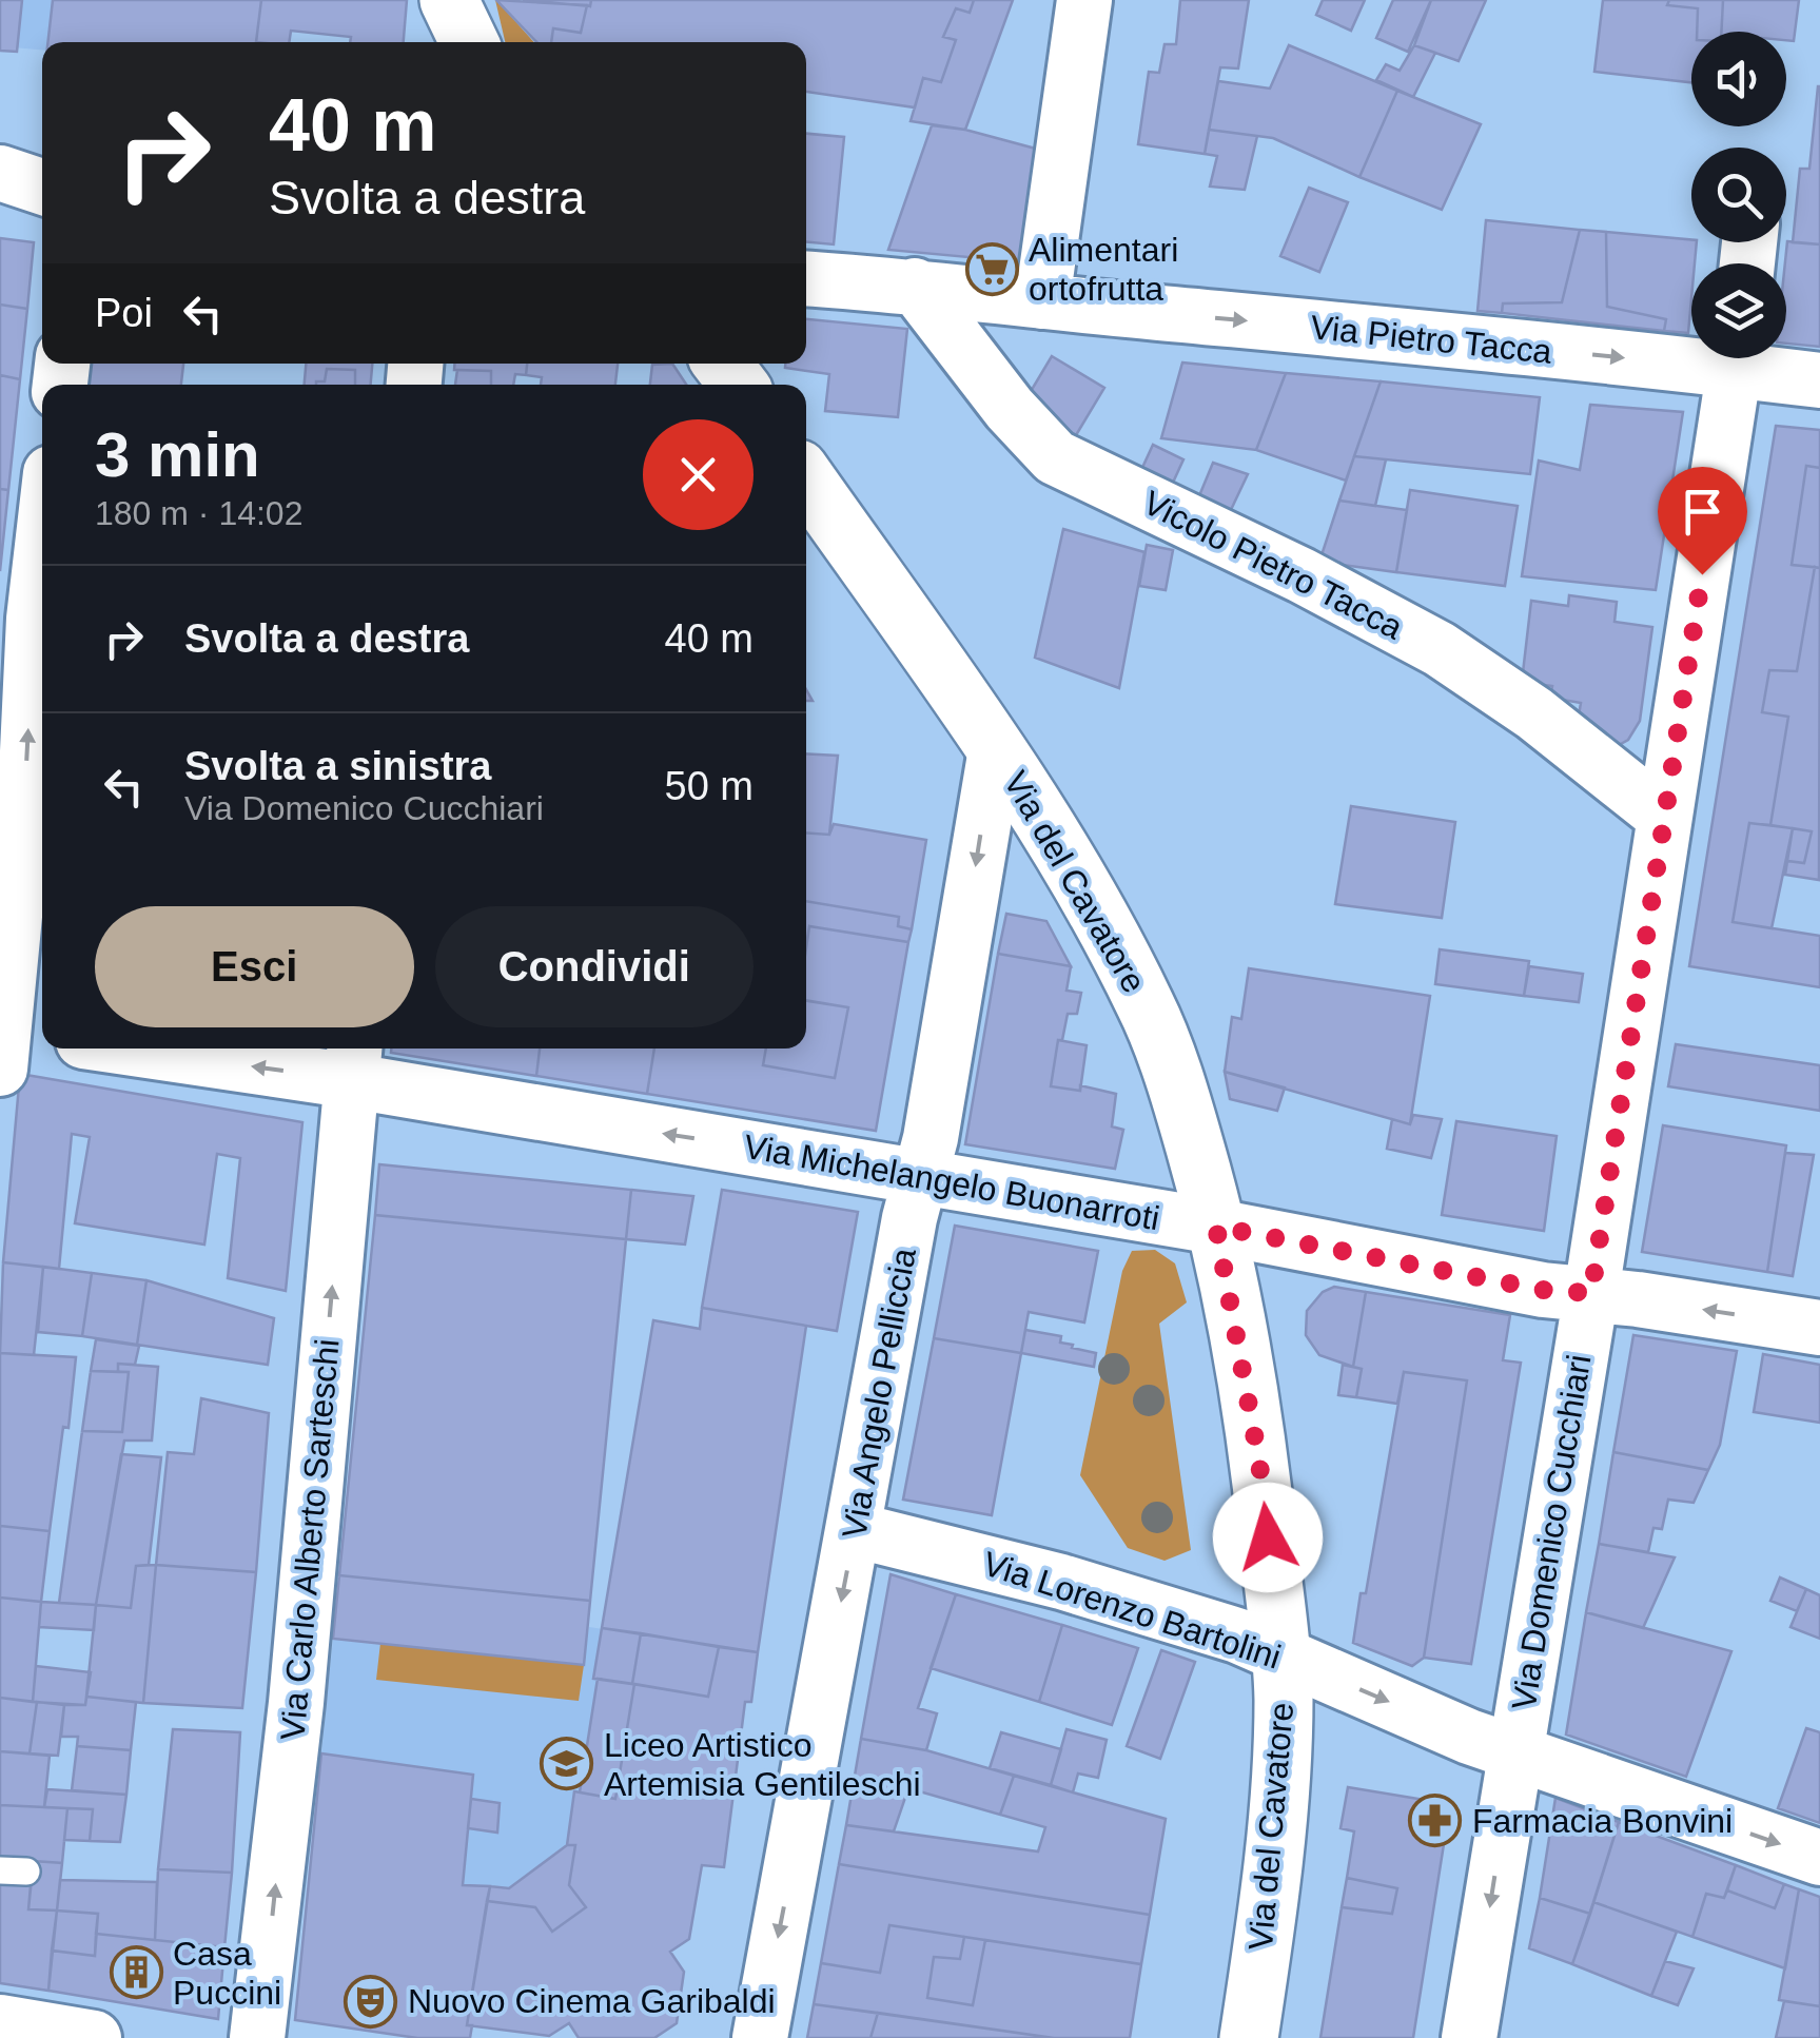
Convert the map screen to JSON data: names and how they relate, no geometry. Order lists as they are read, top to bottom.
{
  "streets": {
    "main road": ["Via del Cavatore"],
    "street": [
      "Via Pietro Tacca",
      "Vicolo Pietro Tacca",
      "Via Michelangelo Buonarroti",
      "Via Angelo Pelliccia",
      "Via Domenico Cucchiari",
      "Via Carlo Alberto Sarteschi",
      "Via Lorenzo Bartolini"
    ]
  },
  "crossings": [
    ["Via Pietro Tacca", "Vicolo Pietro Tacca"],
    ["Vicolo Pietro Tacca", "Via Domenico Cucchiari"],
    ["Via del Cavatore", "Via Michelangelo Buonarroti"],
    ["Via del Cavatore", "Via Angelo Pelliccia"],
    ["Via del Cavatore", "Via Lorenzo Bartolini"],
    ["Via Michelangelo Buonarroti", "Via Angelo Pelliccia"],
    ["Via Michelangelo Buonarroti", "Via Domenico Cucchiari"],
    ["Via Michelangelo Buonarroti", "Via Carlo Alberto Sarteschi"],
    ["Via Angelo Pelliccia", "Via Lorenzo Bartolini"],
    ["Via Domenico Cucchiari", "Via Lorenzo Bartolini"]
  ],
  "one_way": [
    "Via Pietro Tacca",
    "Via Michelangelo Buonarroti",
    "Via Angelo Pelliccia",
    "Via Carlo Alberto Sarteschi",
    "Via Lorenzo Bartolini"
  ],
  "places": {
    "supermarket": ["Alimentari ortofrutta"],
    "school or university": ["Liceo Artistico Artemisia Gentileschi"],
    "pharmacy": ["Farmacia Bonvini"],
    "building": ["Casa Puccini"],
    "theatre": ["Nuovo Cinema Garibaldi"]
  },
  "page": {
    "turn": ["40 m", "Svolta a destra"],
    "then": "Poi",
    "heading": ["3 min", "180 m · 14:02"],
    "list": [
      {
        "name": "Svolta a destra",
        "value": "40 m"
      },
      {
        "name": "Svolta a sinistra",
        "note": "Via Domenico Cucchiari",
        "value": "50 m"
      }
    ],
    "buttons": ["Esci", "Condividi"]
  }
}
